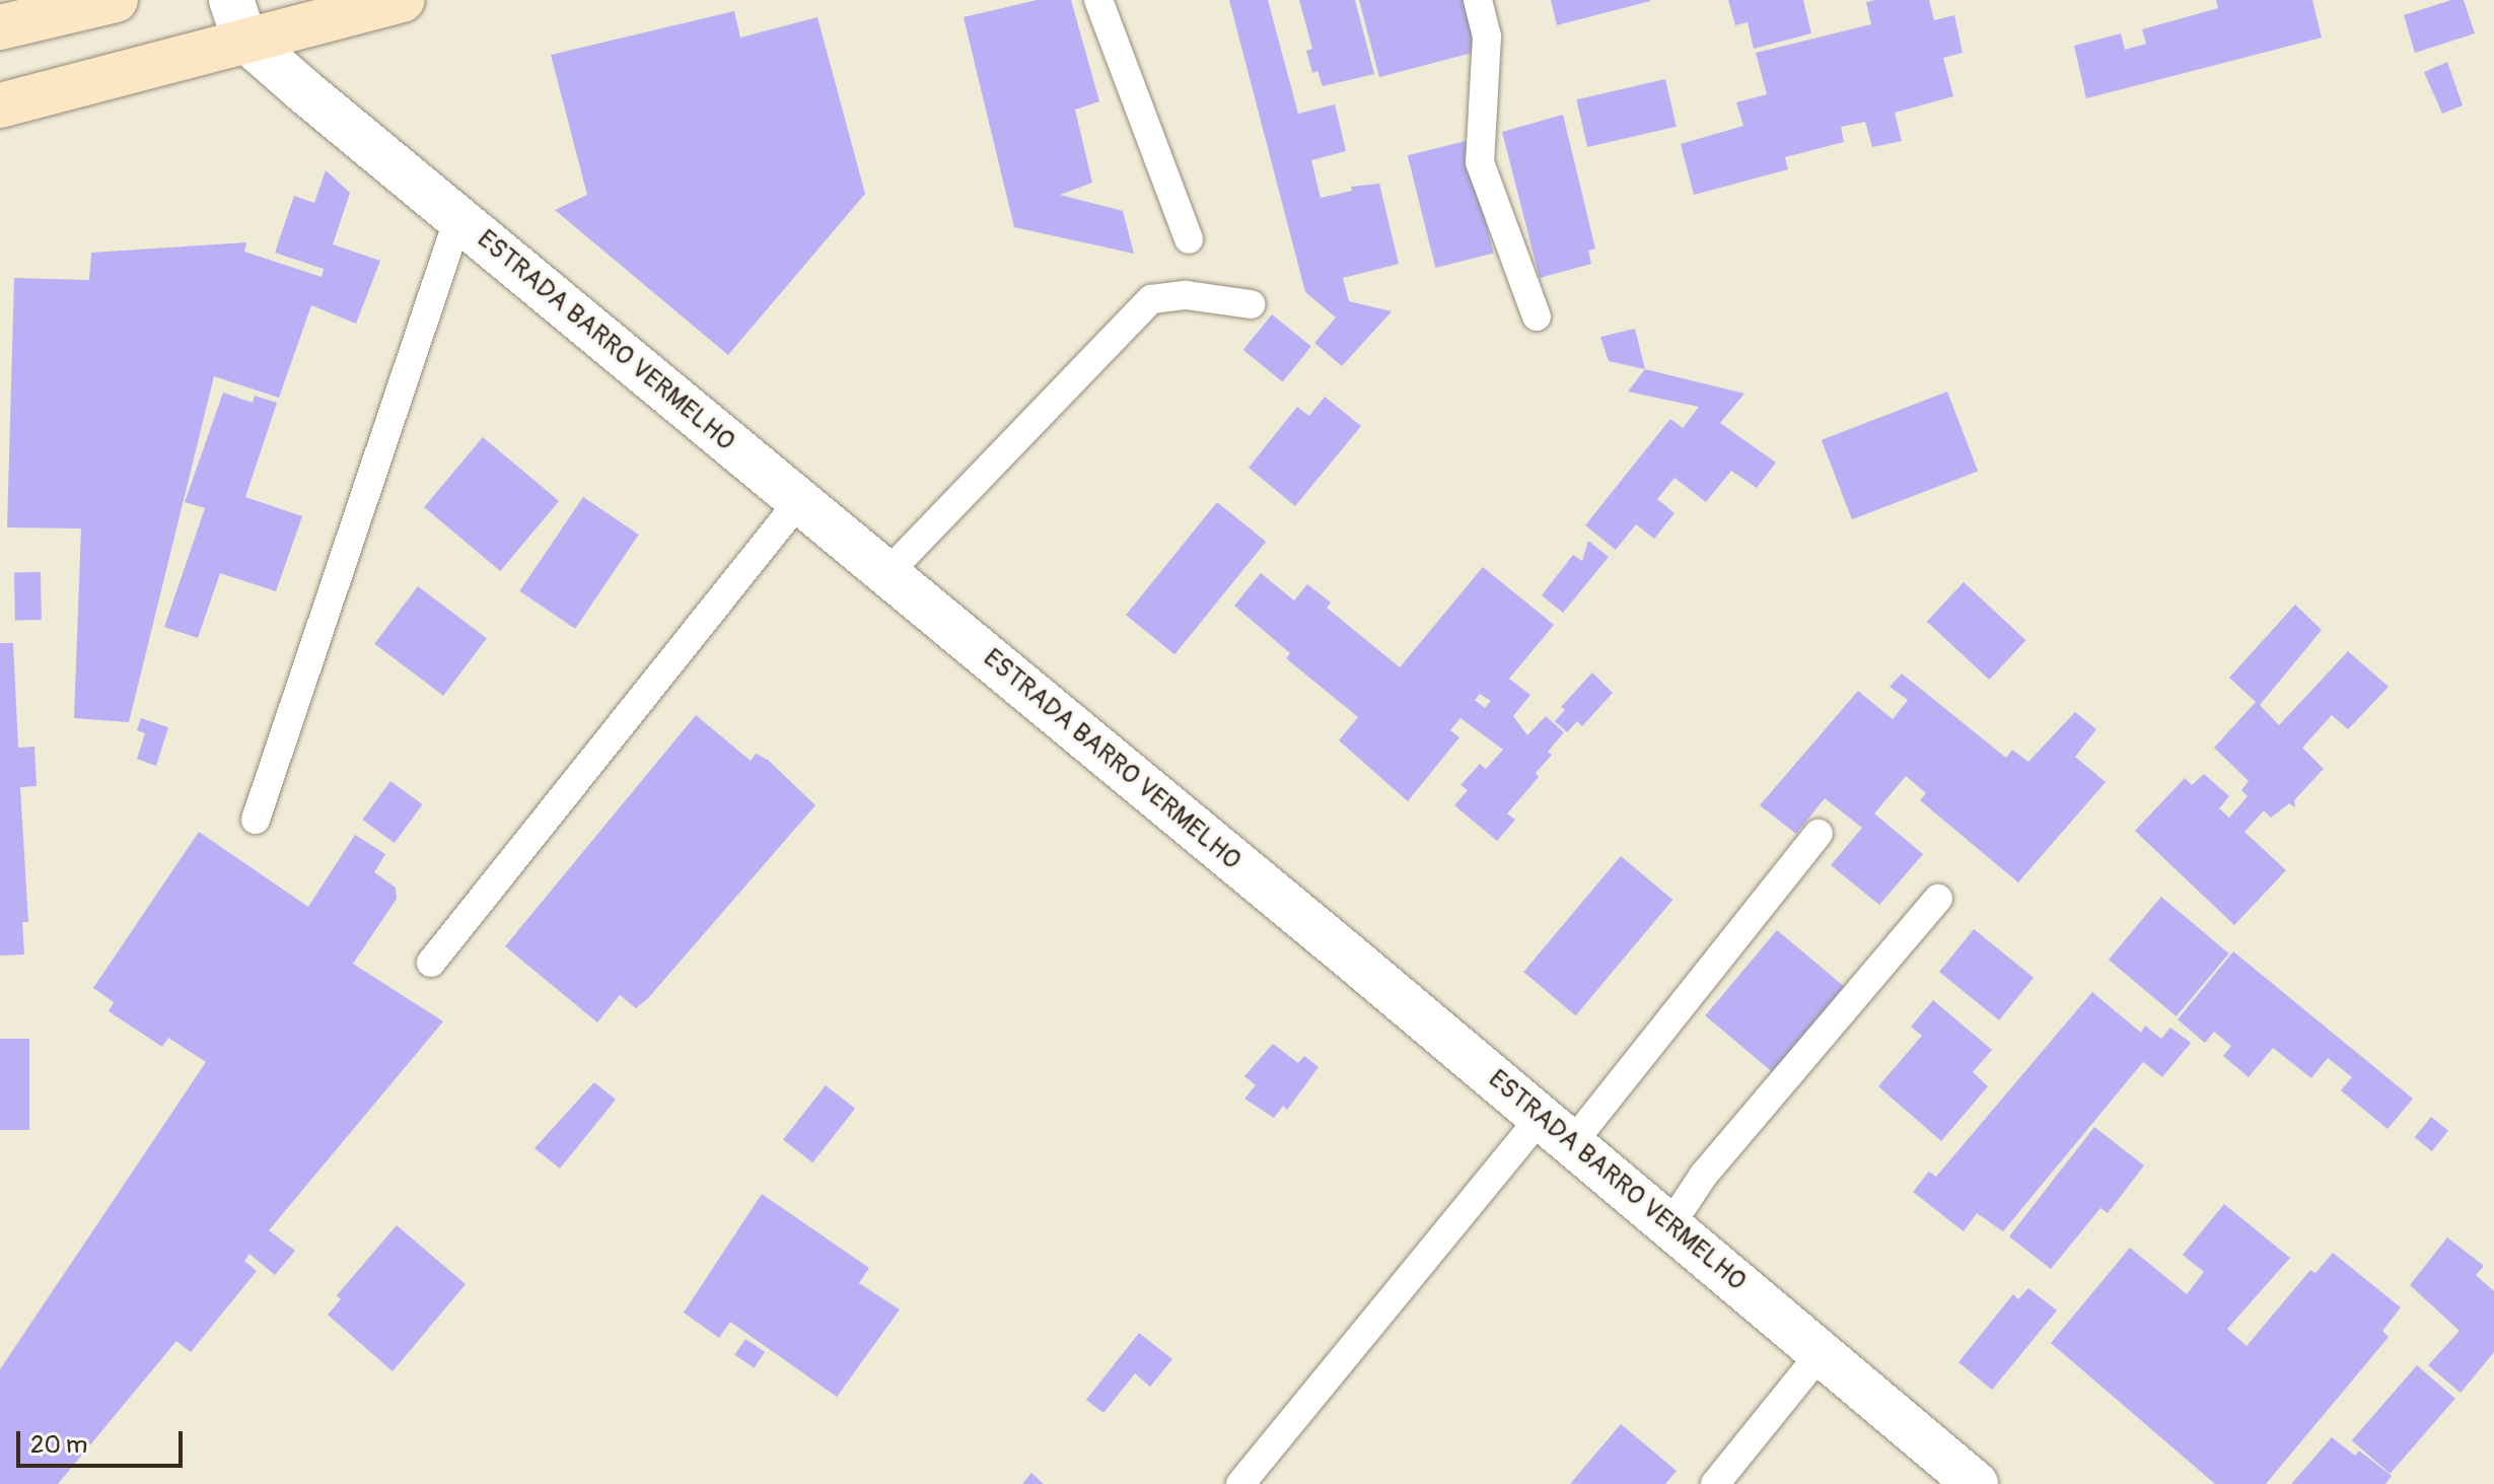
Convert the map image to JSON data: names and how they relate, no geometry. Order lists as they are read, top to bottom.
{
  "streets": {
    "street": ["ESTRADA BARRO VERMELHO"]
  },
  "scale_bar": "20 m"
}
